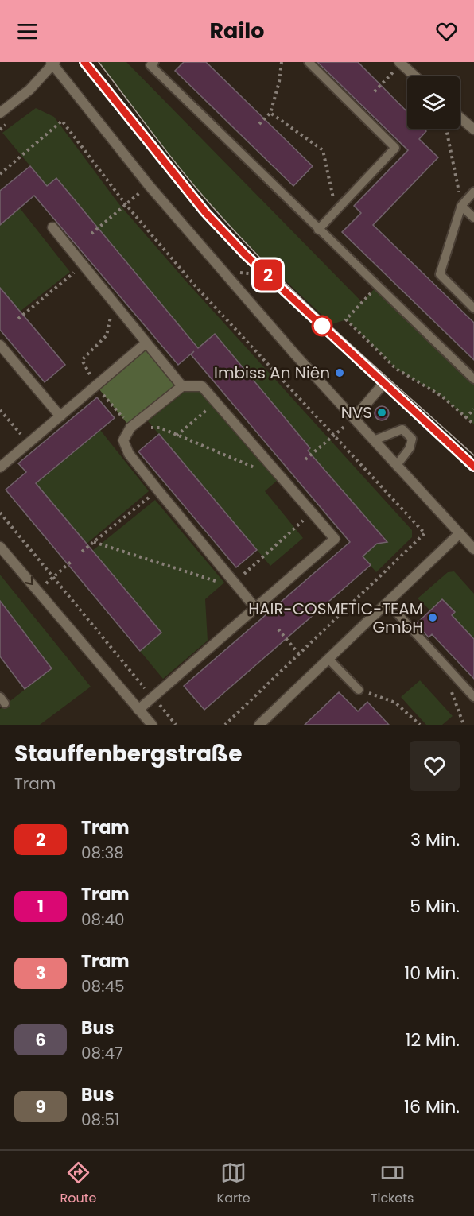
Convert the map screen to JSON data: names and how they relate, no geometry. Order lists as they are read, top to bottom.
{
  "places": ["Imbiss An Niên", "NVS", "HAIR-COSMETIC-TEAM GmbH"],
  "lines": ["tram line 2"],
  "page": {
    "header": "Railo",
    "on_map": "2",
    "heading": ["Stauffenbergstraße", "Tram"],
    "list": [
      {
        "mark": "2",
        "name": "Tram",
        "note": "08:38",
        "value": "3 Min."
      },
      {
        "mark": "1",
        "name": "Tram",
        "note": "08:40",
        "value": "5 Min."
      },
      {
        "mark": "3",
        "name": "Tram",
        "note": "08:45",
        "value": "10 Min."
      },
      {
        "mark": "6",
        "name": "Bus",
        "note": "08:47",
        "value": "12 Min."
      },
      {
        "mark": "9",
        "name": "Bus",
        "note": "08:51",
        "value": "16 Min."
      }
    ],
    "tabs": ["Route", "Karte", "Tickets"]
  }
}
